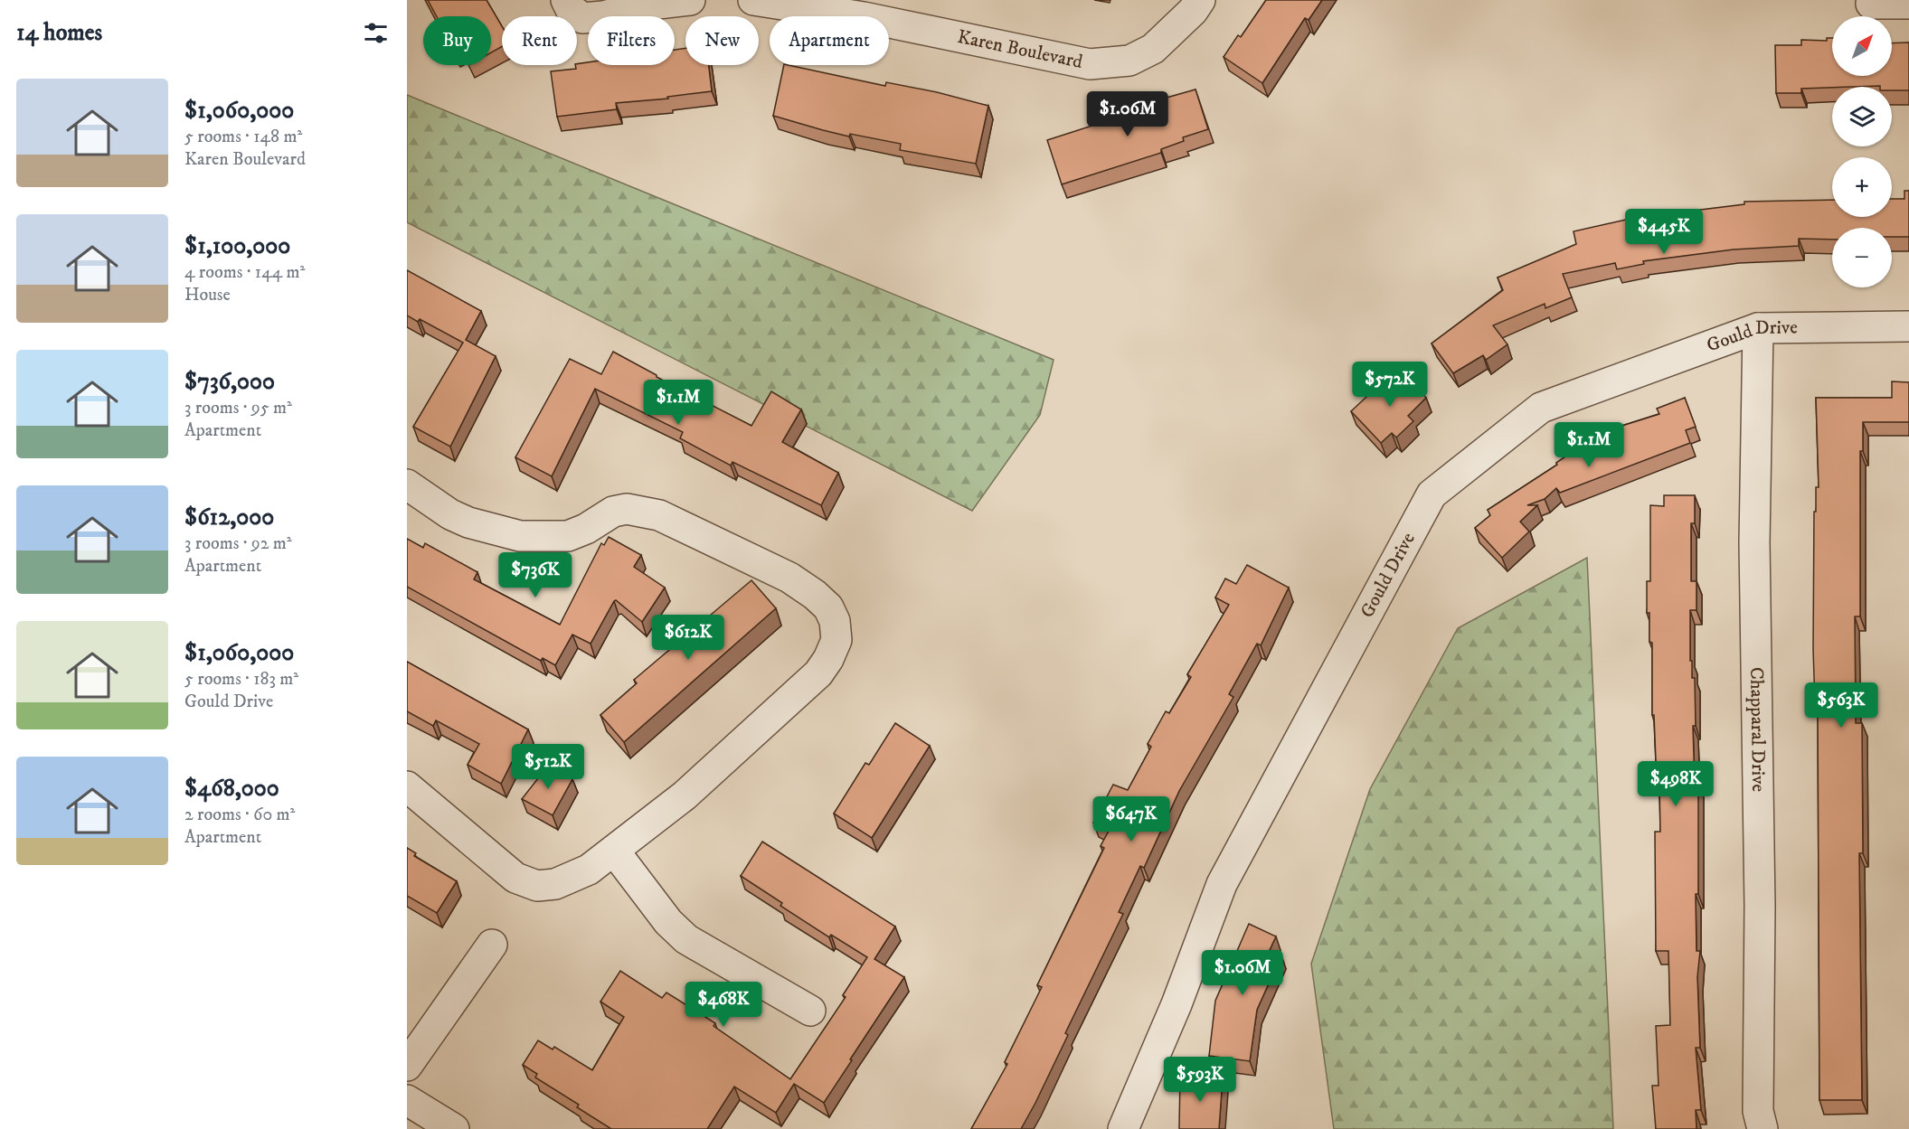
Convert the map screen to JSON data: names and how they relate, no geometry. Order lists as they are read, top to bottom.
{
  "streets": {
    "street": ["Karen Boulevard", "Gould Drive", "Chapparal Drive"]
  },
  "crossings": [
    ["Gould Drive", "Chapparal Drive"]
  ],
  "north": "top right",
  "page": {
    "heading": "14 homes",
    "map_buttons": ["+", "−"],
    "chip": [
      "Buy",
      "Rent",
      "Filters",
      "New",
      "Apartment"
    ],
    "list": [
      {
        "name": "$1,060,000",
        "note": "5 rooms · 148 m² · Karen Boulevard"
      },
      {
        "name": "$1,100,000",
        "note": "4 rooms · 144 m² · House"
      },
      {
        "name": "$736,000",
        "note": "3 rooms · 95 m² · Apartment"
      },
      {
        "name": "$612,000",
        "note": "3 rooms · 92 m² · Apartment"
      },
      {
        "name": "$1,060,000",
        "note": "5 rooms · 183 m² · Gould Drive"
      },
      {
        "name": "$468,000",
        "note": "2 rooms · 60 m² · Apartment"
      }
    ],
    "price": [
      "$1.06M",
      "$445K",
      "$572K",
      "$1.1M",
      "$1.1M",
      "$736K",
      "$612K",
      "$563K",
      "$512K",
      "$498K",
      "$647K",
      "$1.06M",
      "$468K",
      "$593K"
    ]
  }
}
